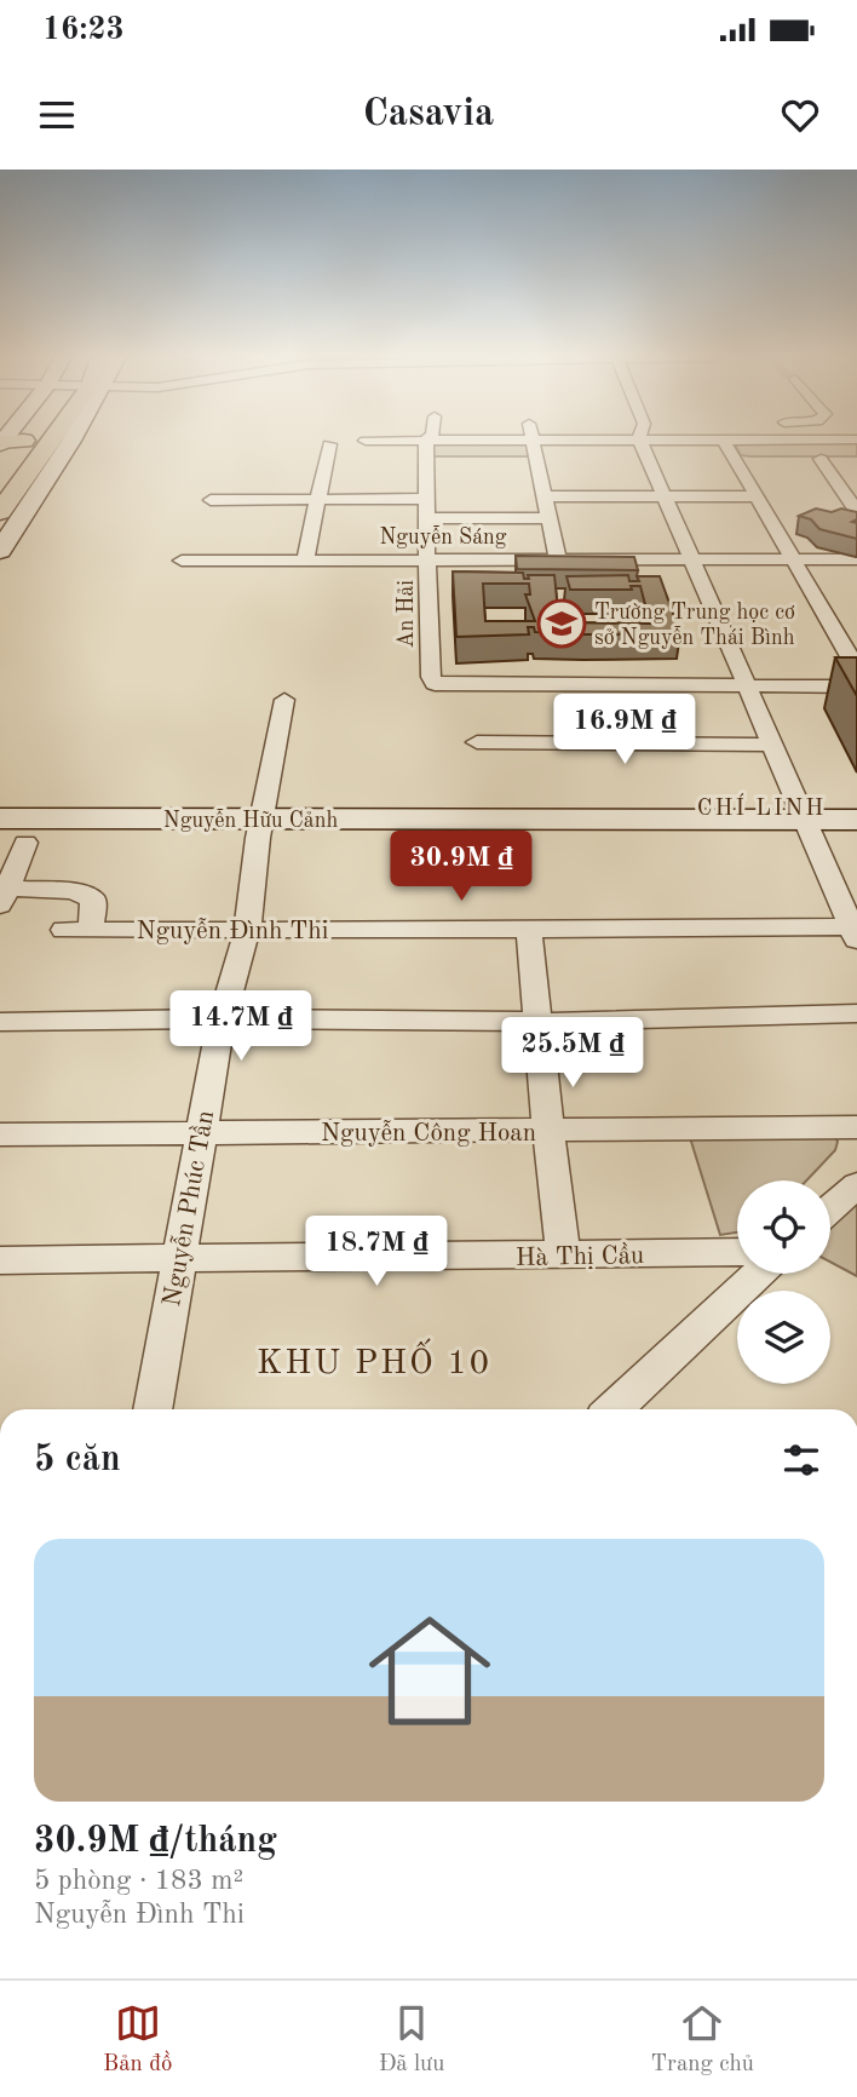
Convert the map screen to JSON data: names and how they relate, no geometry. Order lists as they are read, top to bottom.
{
  "streets": {
    "main road": ["Nguyễn Hữu Cảnh"],
    "street": [
      "Nguyễn Sáng",
      "An Hải",
      "Nguyễn Đình Thi",
      "Nguyễn Công Hoan",
      "Nguyễn Phúc Tần",
      "Hà Thị Cầu"
    ]
  },
  "crossings": [
    ["Nguyễn Sáng", "An Hải"],
    ["Nguyễn Hữu Cảnh", "Nguyễn Phúc Tần"],
    ["Nguyễn Đình Thi", "Nguyễn Phúc Tần"],
    ["Nguyễn Công Hoan", "Nguyễn Phúc Tần"],
    ["Nguyễn Phúc Tần", "Hà Thị Cầu"]
  ],
  "districts": ["CHÍ LINH", "KHU PHỐ 10"],
  "places": {
    "school or university": ["Trường Trung học cơ sở Nguyễn Thái Bình"]
  },
  "page": {
    "status": "16:23",
    "header": "Casavia",
    "price": [
      "16.9M ₫",
      "30.9M ₫",
      "14.7M ₫",
      "25.5M ₫",
      "18.7M ₫"
    ],
    "heading": "5 căn",
    "list": [
      {
        "name": "30.9M ₫/tháng",
        "note": "5 phòng · 183 m² · Nguyễn Đình Thi"
      }
    ],
    "tabs": ["Bản đồ", "Đã lưu", "Trang chủ"]
  }
}
